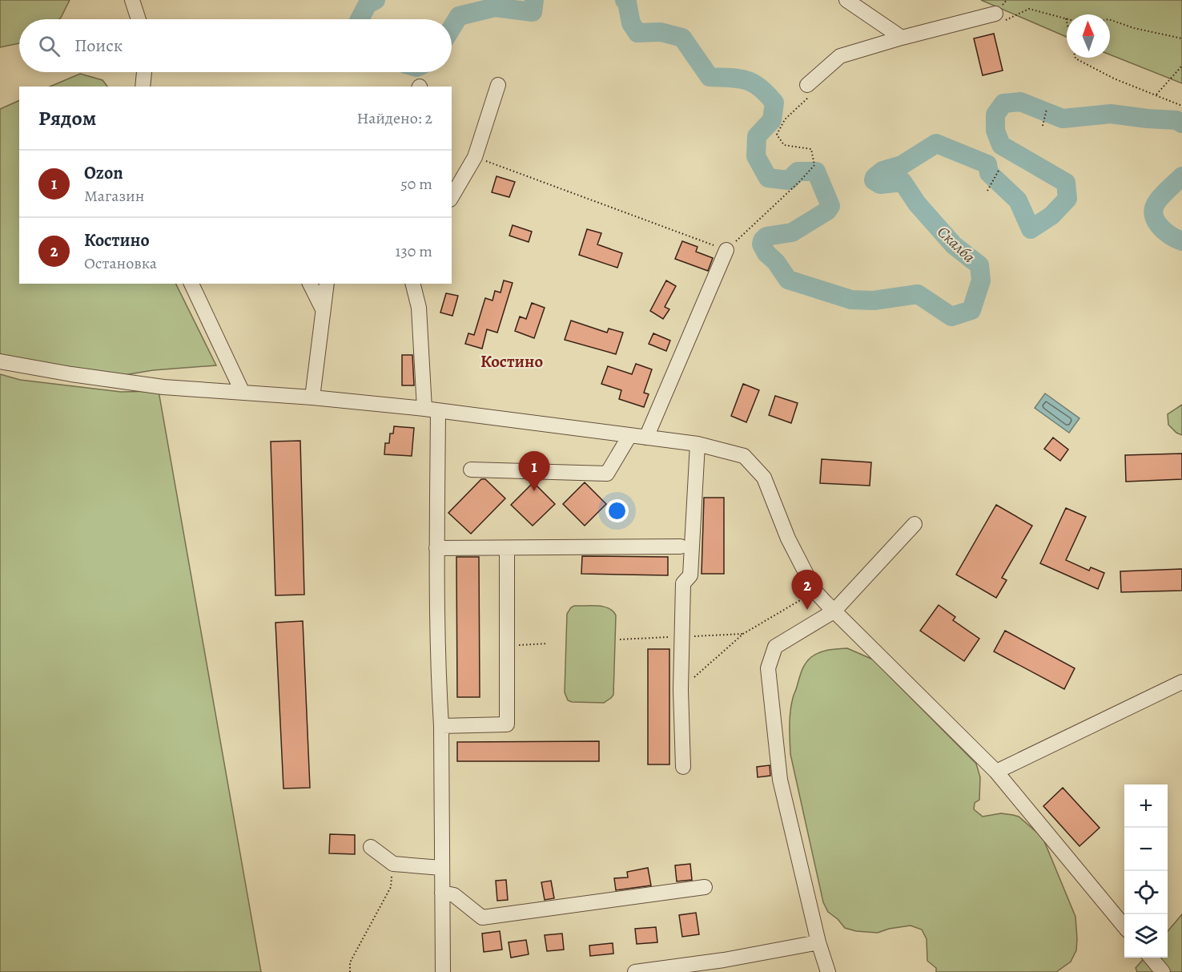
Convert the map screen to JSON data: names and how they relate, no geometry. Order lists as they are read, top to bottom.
{
  "districts": ["Костино"],
  "water": ["Скалба"],
  "north": "top",
  "page": {
    "search": "Поиск",
    "heading": ["Рядом", "Найдено: 2"],
    "list": [
      {
        "mark": "1",
        "name": "Ozon",
        "note": "Магазин",
        "value": "50 m"
      },
      {
        "mark": "2",
        "name": "Костино",
        "note": "Остановка",
        "value": "130 m"
      }
    ],
    "pins": ["1", "2"],
    "map_buttons": ["+", "−"]
  }
}
